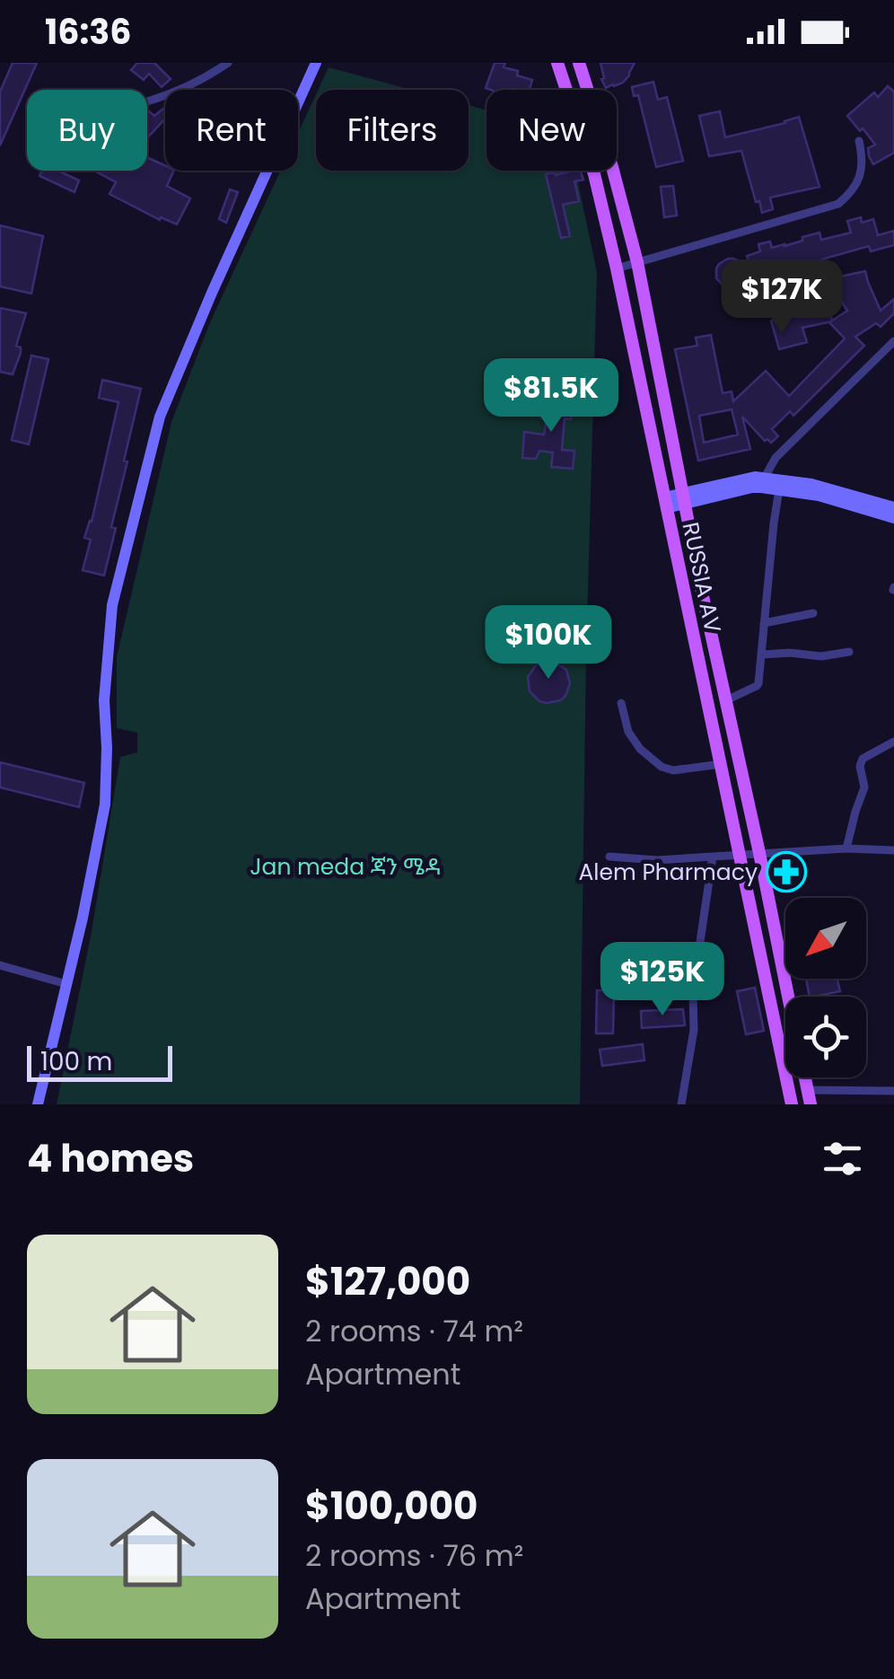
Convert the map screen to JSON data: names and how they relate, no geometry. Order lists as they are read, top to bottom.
{
  "streets": {
    "main road": ["RUSSIA AV"]
  },
  "parks": ["Jan meda ጃን ሜዳ"],
  "places": {
    "pharmacy": ["Alem Pharmacy"]
  },
  "scale_bar": "100 m",
  "north": "bottom left",
  "page": {
    "status": "16:36",
    "chip": [
      "Buy",
      "Rent",
      "Filters",
      "New"
    ],
    "price": [
      "$127K",
      "$81.5K",
      "$100K",
      "$125K"
    ],
    "scale": "100 m",
    "heading": "4 homes",
    "list": [
      {
        "name": "$127,000",
        "note": "2 rooms · 74 m² · Apartment"
      },
      {
        "name": "$100,000",
        "note": "2 rooms · 76 m² · Apartment"
      }
    ]
  }
}
